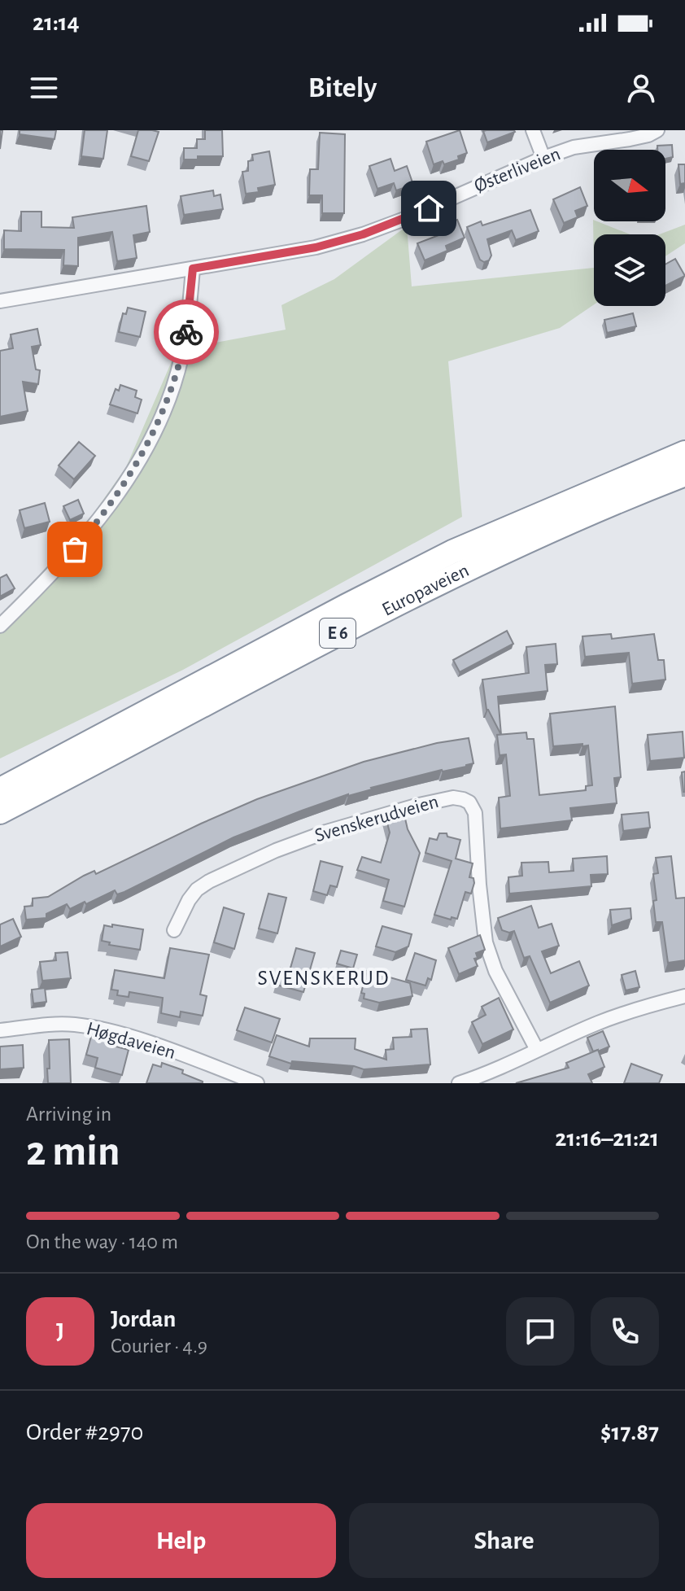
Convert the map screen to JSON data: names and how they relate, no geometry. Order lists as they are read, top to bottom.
{
  "streets": {
    "highway": ["Europaveien", "E 6"],
    "street": ["Østerliveien", "Svenskerudveien", "Høgdaveien"]
  },
  "districts": ["SVENSKERUD"],
  "north": "right",
  "page": {
    "status": "21:14",
    "header": "Bitely",
    "heading": ["2 min", "Arriving in", "21:16–21:21"],
    "panel": [
      "Jordan",
      "Courier · 4.9",
      "Order #2970",
      "$17.87"
    ],
    "bar": "On the way · 140 m",
    "round": "J",
    "buttons": ["Help", "Share"]
  }
}
